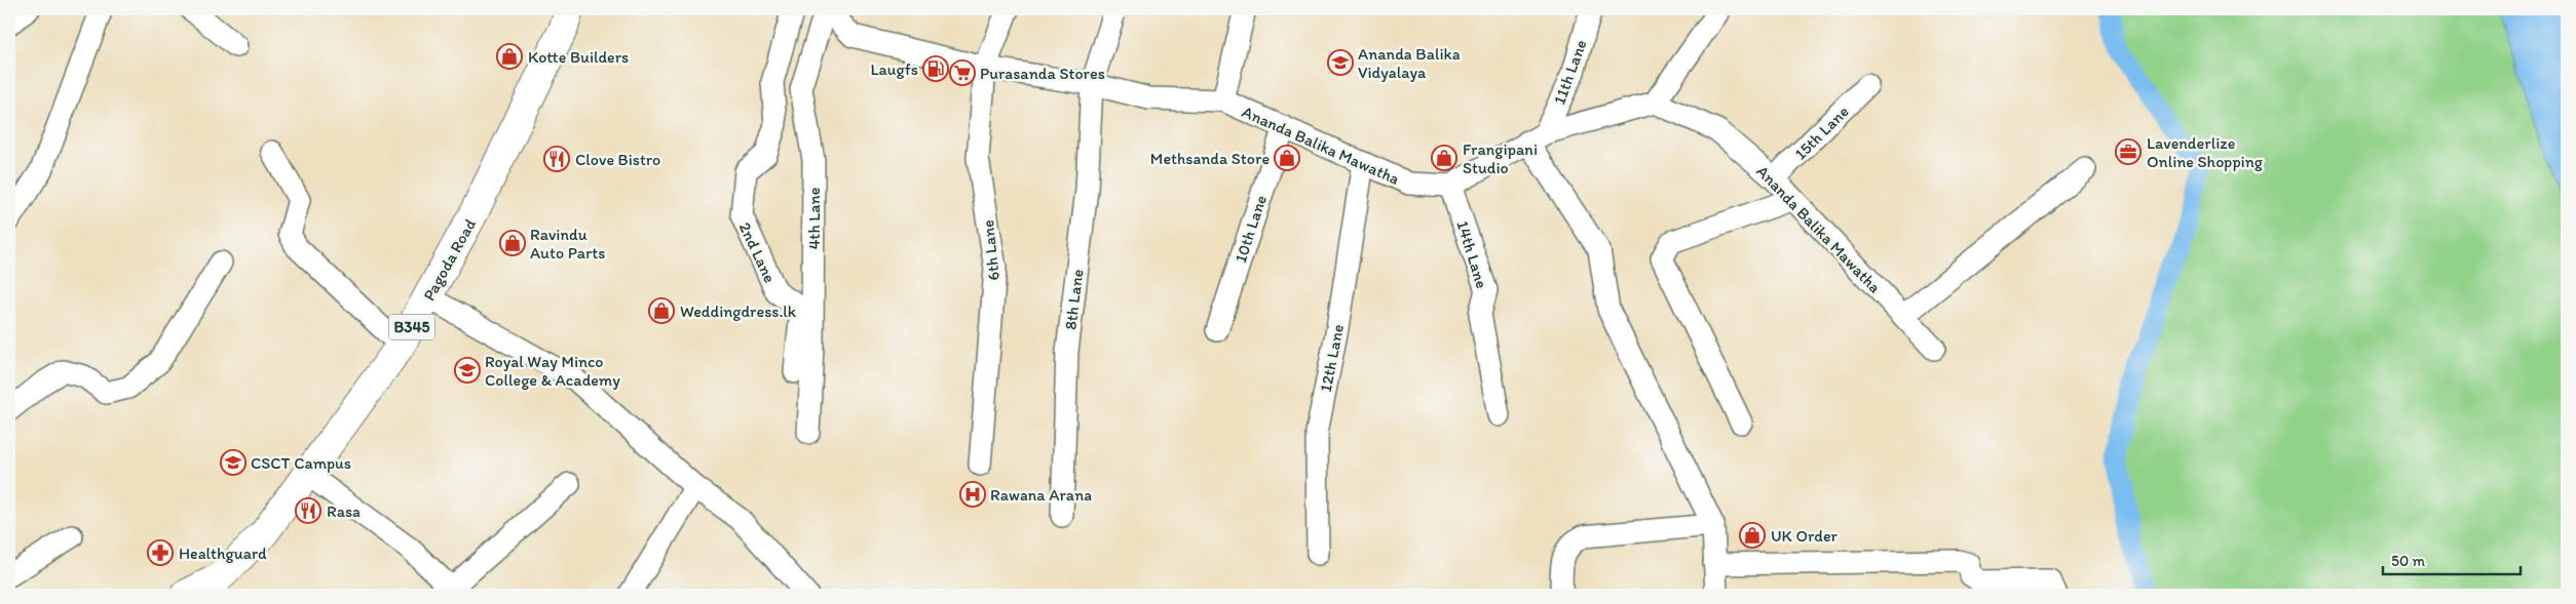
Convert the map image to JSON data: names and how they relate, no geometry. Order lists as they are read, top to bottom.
{
  "streets": {
    "main road": ["Pagoda Road", "B345"],
    "street": [
      "11th Lane",
      "15th Lane",
      "Ananda Balika Mawatha",
      "4th Lane",
      "10th Lane",
      "6th Lane",
      "2nd Lane",
      "14th Lane",
      "8th Lane",
      "12th Lane"
    ]
  },
  "crossings": [
    ["15th Lane", "Ananda Balika Mawatha"],
    ["Ananda Balika Mawatha", "4th Lane"],
    ["Ananda Balika Mawatha", "10th Lane"],
    ["Ananda Balika Mawatha", "6th Lane"],
    ["Ananda Balika Mawatha", "14th Lane"],
    ["Ananda Balika Mawatha", "8th Lane"],
    ["Ananda Balika Mawatha", "12th Lane"]
  ],
  "places": {
    "shop": [
      "Kotte Builders",
      "Methsanda Store",
      "Frangipani Studio",
      "Ravindu Auto Parts",
      "Weddingdress.lk",
      "UK Order"
    ],
    "school or university": ["Ananda Balika Vidyalaya", "Royal Way Minco College & Academy", "CSCT Campus"],
    "fuel station": ["Laugfs"],
    "supermarket": ["Purasanda Stores"],
    "office": ["Lavenderlize Online Shopping"],
    "restaurant": ["Clove Bistro", "Rasa"],
    "hospital": ["Rawana Arana"],
    "pharmacy": ["Healthguard"]
  },
  "scale_bar": "50 m"
}
